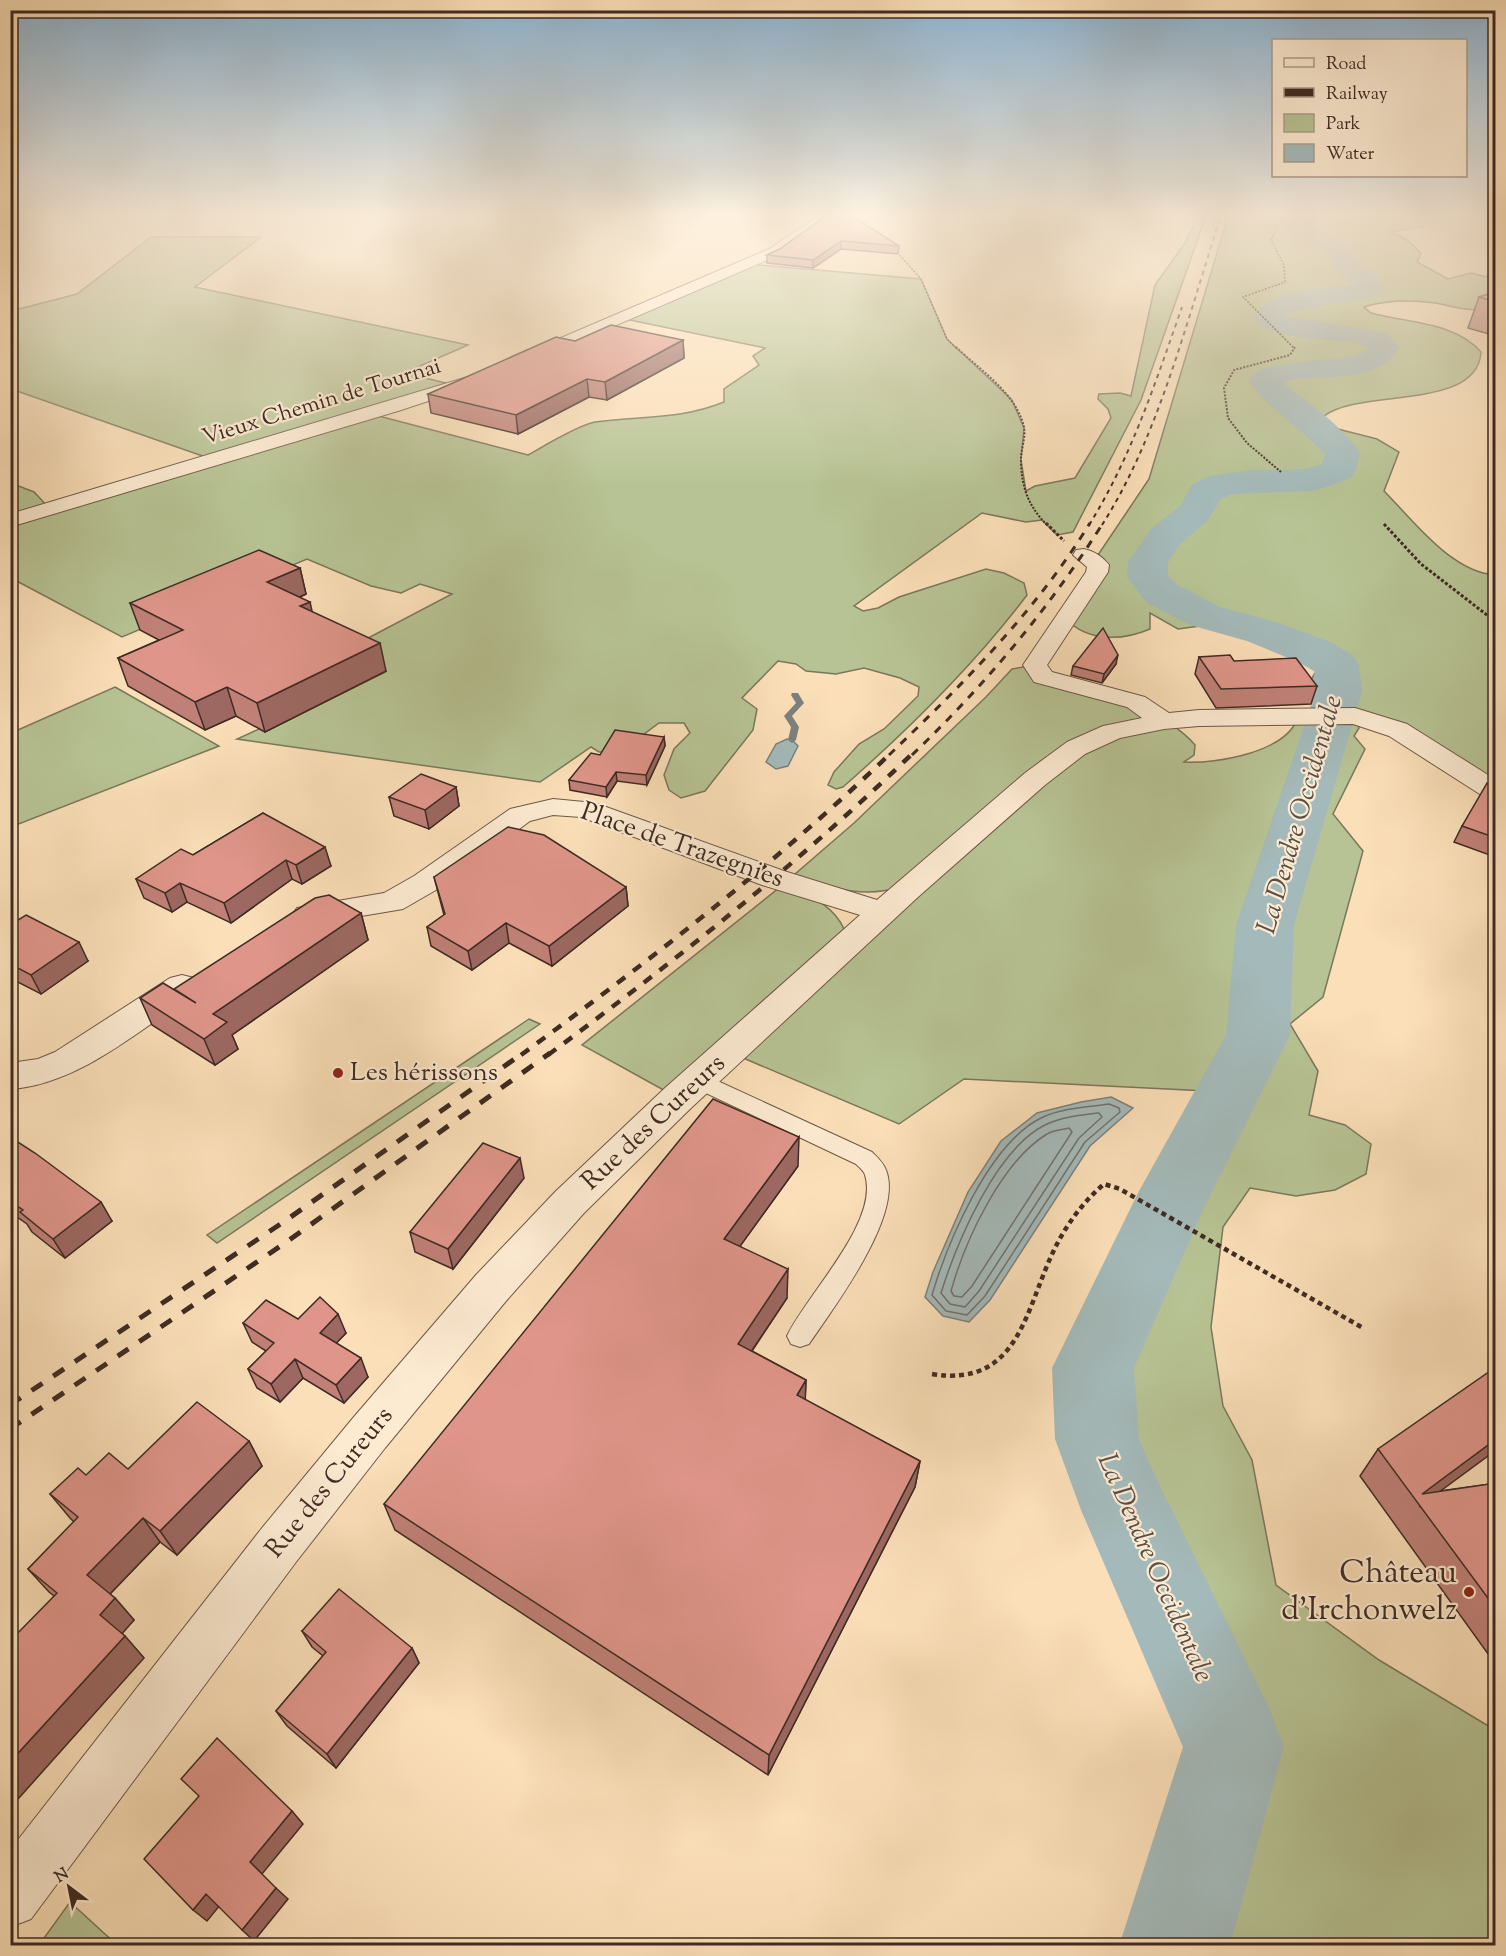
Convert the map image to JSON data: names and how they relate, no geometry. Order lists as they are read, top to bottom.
{
  "streets": {
    "street": ["Vieux Chemin de Tournai", "Place de Trazegnies", "Rue des Cureurs"]
  },
  "crossings": [
    ["Place de Trazegnies", "Rue des Cureurs"]
  ],
  "water": ["La Dendre Occidentale"],
  "places": ["Les hérissons", "Château d'Irchonwelz"],
  "legend": [
    "Road",
    "Railway",
    "Park",
    "Water"
  ],
  "north": "top left"
}
